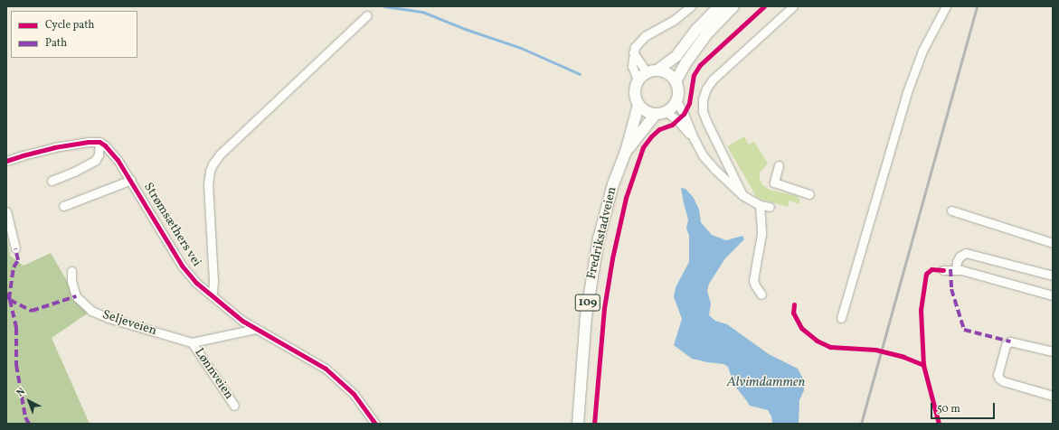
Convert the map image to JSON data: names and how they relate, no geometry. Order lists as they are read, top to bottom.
{
  "streets": {
    "main road": ["Fredrikstadveien", "109"],
    "street": ["Strømsæthers vei", "Seljeveien", "Lønnveien"]
  },
  "crossings": [
    ["Fredrikstadveien", "109"],
    ["Seljeveien", "Lønnveien"]
  ],
  "water": ["Alvimdammen"],
  "legend": ["Cycle path", "Path"],
  "scale_bar": "50 m",
  "north": "top left"
}
